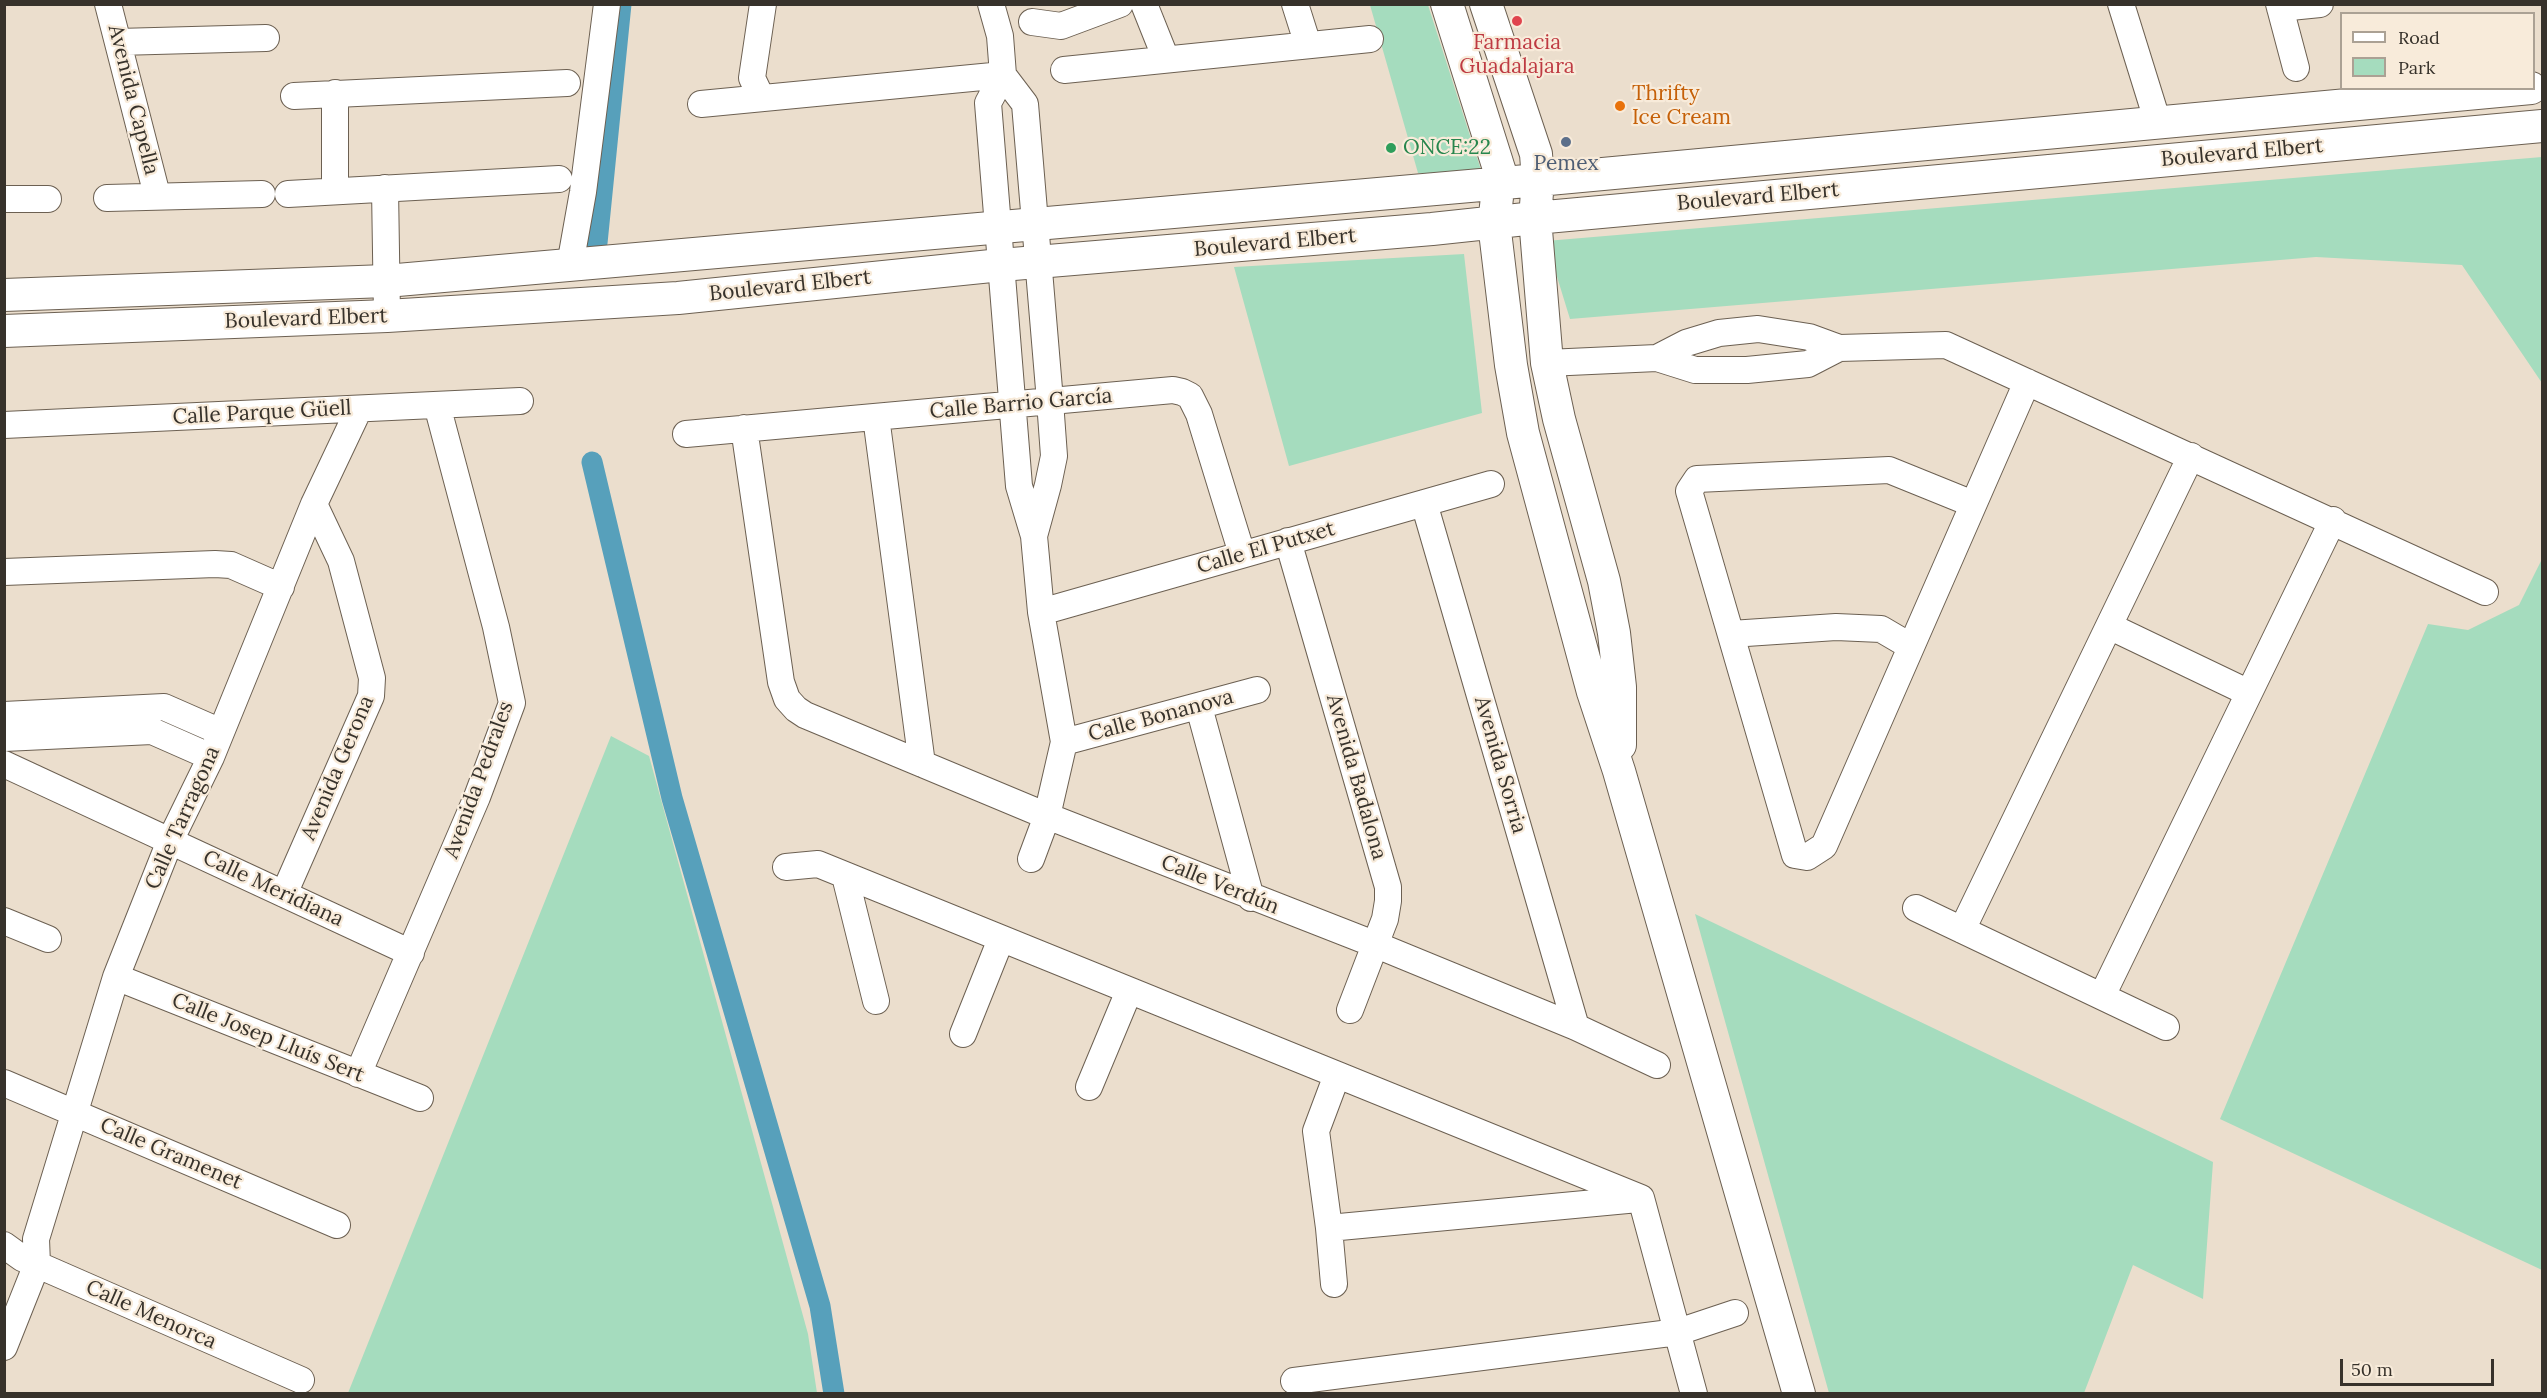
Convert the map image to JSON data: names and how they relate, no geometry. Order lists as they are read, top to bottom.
{
  "streets": {
    "street": [
      "Avenida Capella",
      "Boulevard Elbert",
      "Calle Barrio García",
      "Calle Parque Güell",
      "Calle El Putxet",
      "Calle Bonanova",
      "Avenida Sorria",
      "Avenida Gerona",
      "Avenida Badalona",
      "Avenida Pedrales",
      "Calle Tarragona",
      "Calle Verdún",
      "Calle Meridiana",
      "Calle Josep Lluís Sert",
      "Calle Gramenet",
      "Calle Menorca"
    ]
  },
  "crossings": [
    ["Calle Barrio García", "Calle El Putxet"],
    ["Calle Barrio García", "Calle Verdún"],
    ["Calle Parque Güell", "Avenida Pedrales"],
    ["Calle Parque Güell", "Calle Tarragona"],
    ["Calle El Putxet", "Avenida Sorria"],
    ["Calle El Putxet", "Avenida Badalona"],
    ["Avenida Sorria", "Calle Verdún"],
    ["Avenida Gerona", "Calle Tarragona"],
    ["Avenida Gerona", "Calle Meridiana"],
    ["Avenida Badalona", "Calle Verdún"],
    ["Avenida Pedrales", "Calle Meridiana"],
    ["Avenida Pedrales", "Calle Josep Lluís Sert"],
    ["Calle Tarragona", "Calle Meridiana"],
    ["Calle Tarragona", "Calle Josep Lluís Sert"],
    ["Calle Tarragona", "Calle Gramenet"],
    ["Calle Tarragona", "Calle Menorca"]
  ],
  "places": [
    "Farmacia Guadalajara",
    "Thrifty Ice Cream",
    "Pemex",
    "ONCE:22"
  ],
  "legend": ["Road", "Park"],
  "scale_bar": "50 m"
}
